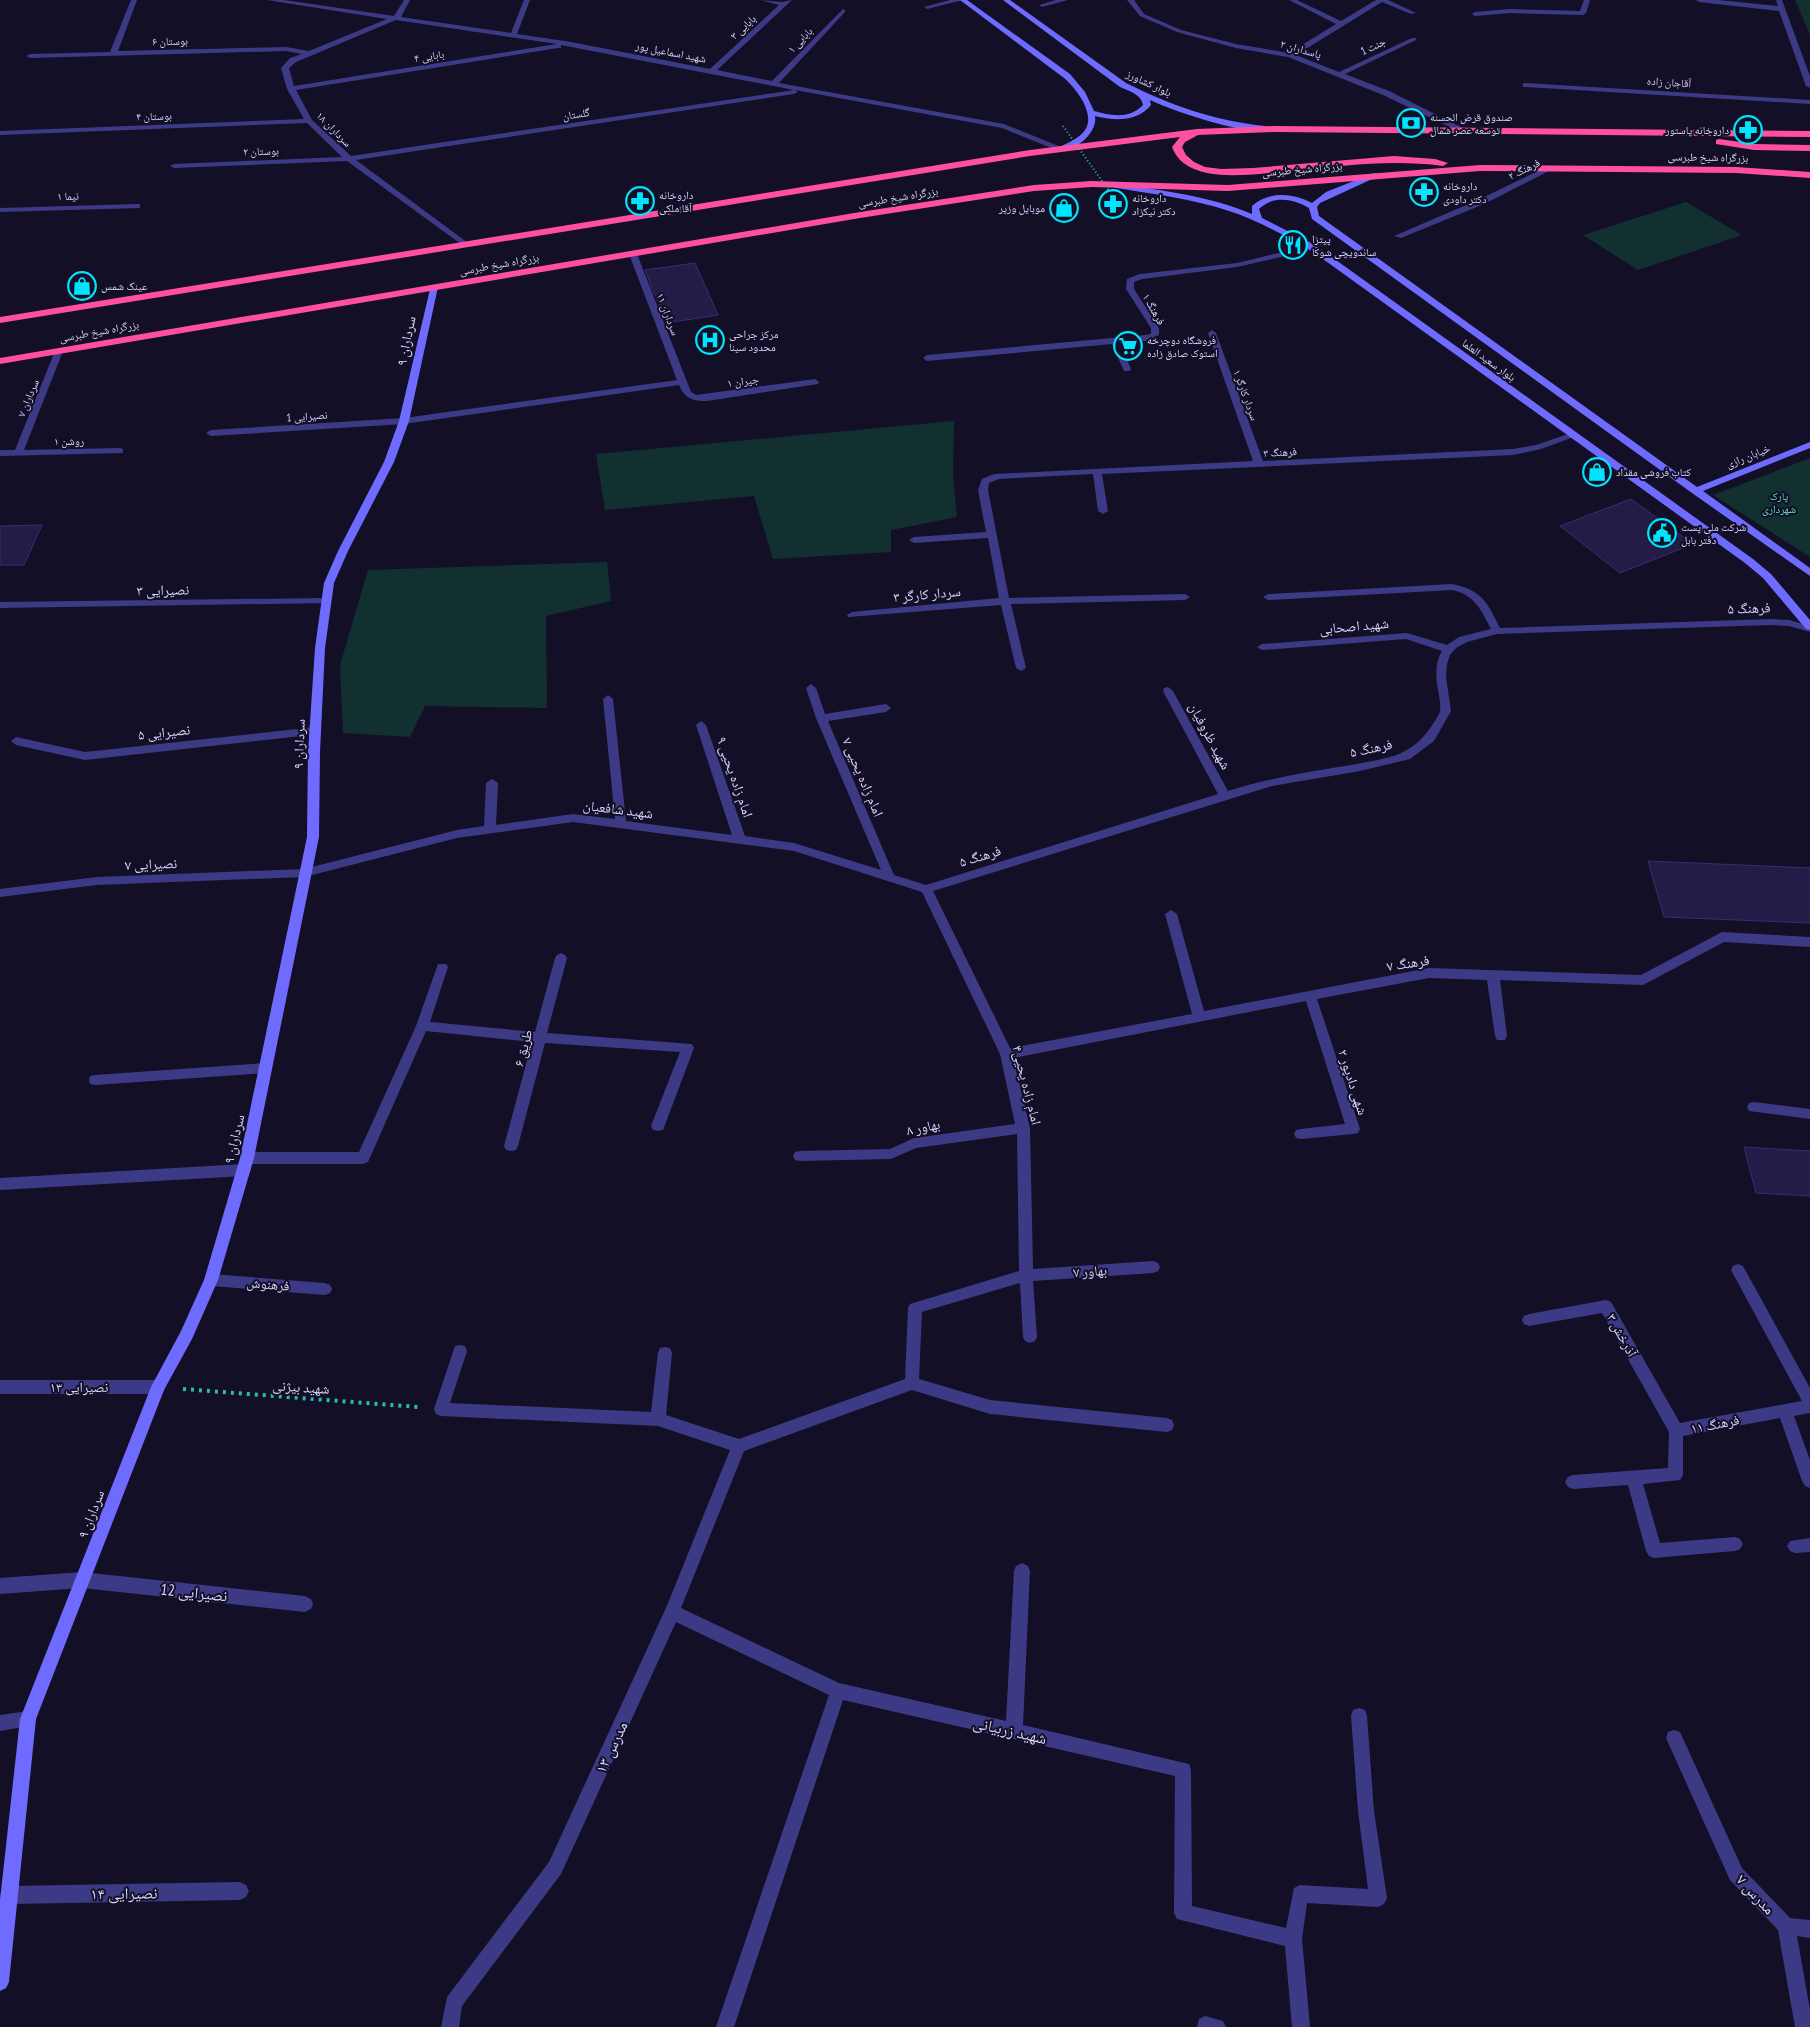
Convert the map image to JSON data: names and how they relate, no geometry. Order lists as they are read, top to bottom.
{
  "streets": {
    "highway": ["بزرگراه شیخ طبرسی"],
    "main road": [
      "بلوار کشاورز",
      "سرداران ۹",
      "بلوار سعید العلما",
      "خیابان رازی"
    ],
    "street": [
      "بابایی ۳",
      "بابایی ۱",
      "بوستان ۶",
      "جنت 1",
      "پاسداران ۲",
      "شهید اسماعیل پور",
      "بابایی ۴",
      "آقاجان زاده",
      "گلستان",
      "بوستان ۴",
      "سرداران ۱۸",
      "بوستان ۲",
      "فرهنگ ۲",
      "نیما ۱",
      "فرهنگ ۱",
      "سرداران ۱۱",
      "جیران ۱",
      "سردار کارگر ۱",
      "سرداران ۷",
      "نصیرایی 1",
      "روشن ۱",
      "فرهنگ ۳",
      "نصیرایی ۳",
      "سردار کارگر ۳",
      "فرهنگ ۵",
      "شهید اصحابی",
      "نصیرایی ۵",
      "شهید ظروفیان",
      "امام زاده یحیی ۹",
      "امام زاده یحیی ۷",
      "شهید شافعیان",
      "نصیرایی ۷",
      "فرهنگ ۷",
      "طریق ۶",
      "شهی دادپور ۲",
      "امام زاده یحیی۴",
      "بهاور ۸",
      "بهاور ۷",
      "فرهنوش",
      "آذرخش ۳",
      "نصیرایی ۱۳",
      "فرهنگ ۱۱",
      "نصیرایی 12",
      "شهید زربیانی",
      "مدرس ۱۳",
      "نصیرایی ۱۴",
      "مدرس ۷"
    ],
    "path": ["شهید بیژنی"]
  },
  "crossings": [
    ["بابایی ۳", "شهید اسماعیل پور"],
    ["بابایی ۱", "شهید اسماعیل پور"],
    ["بوستان ۶", "سرداران ۱۸"],
    ["جنت 1", "پاسداران ۲"],
    ["پاسداران ۲", "بزرگراه شیخ طبرسی"],
    ["شهید اسماعیل پور", "بابایی ۴"],
    ["شهید اسماعیل پور", "گلستان"],
    ["شهید اسماعیل پور", "سرداران ۱۸"],
    ["شهید اسماعیل پور", "بزرگراه شیخ طبرسی"],
    ["بابایی ۴", "سرداران ۱۸"],
    ["بلوار کشاورز", "بزرگراه شیخ طبرسی"],
    ["گلستان", "سرداران ۱۸"],
    ["گلستان", "بوستان ۲"],
    ["بوستان ۴", "سرداران ۱۸"],
    ["سرداران ۱۸", "بوستان ۲"],
    ["سرداران ۱۸", "بزرگراه شیخ طبرسی"],
    ["بزرگراه شیخ طبرسی", "فرهنگ ۲"],
    ["بزرگراه شیخ طبرسی", "سرداران ۱۱"],
    ["بزرگراه شیخ طبرسی", "سرداران ۹"],
    ["بزرگراه شیخ طبرسی", "بلوار سعید العلما"],
    ["بزرگراه شیخ طبرسی", "سرداران ۷"],
    ["فرهنگ ۱", "بلوار سعید العلما"],
    ["سرداران ۱۱", "جیران ۱"],
    ["سرداران ۱۱", "نصیرایی 1"],
    ["سرداران ۹", "نصیرایی 1"],
    ["سرداران ۹", "نصیرایی ۳"],
    ["سرداران ۹", "نصیرایی ۵"],
    ["سرداران ۹", "شهید شافعیان"],
    ["سرداران ۹", "نصیرایی ۷"],
    ["سرداران ۹", "فرهنوش"],
    ["سرداران ۹", "نصیرایی ۱۳"],
    ["سرداران ۹", "شهید بیژنی"],
    ["سرداران ۹", "نصیرایی 12"],
    ["سرداران ۹", "نصیرایی ۱۴"],
    ["بلوار سعید العلما", "فرهنگ ۳"],
    ["بلوار سعید العلما", "خیابان رازی"],
    ["بلوار سعید العلما", "فرهنگ ۵"],
    ["جیران ۱", "نصیرایی 1"],
    ["سردار کارگر ۱", "فرهنگ ۳"],
    ["سرداران ۷", "روشن ۱"],
    ["فرهنگ ۵", "شهید اصحابی"],
    ["فرهنگ ۵", "شهید ظروفیان"],
    ["فرهنگ ۵", "شهید شافعیان"],
    ["فرهنگ ۵", "امام زاده یحیی۴"],
    ["امام زاده یحیی ۹", "شهید شافعیان"],
    ["امام زاده یحیی ۷", "شهید شافعیان"],
    ["شهید شافعیان", "نصیرایی ۷"],
    ["شهید شافعیان", "امام زاده یحیی۴"],
    ["فرهنگ ۷", "شهی دادپور ۲"],
    ["فرهنگ ۷", "امام زاده یحیی۴"],
    ["امام زاده یحیی۴", "بهاور ۸"],
    ["امام زاده یحیی۴", "بهاور ۷"],
    ["آذرخش ۳", "فرهنگ ۱۱"],
    ["نصیرایی ۱۳", "شهید بیژنی"],
    ["شهید زربیانی", "مدرس ۱۳"]
  ],
  "parks": ["پارک شهرداری"],
  "places": {
    "bank": ["صندوق قرض الحسنه توسعه عصر شمال"],
    "pharmacy": [
      "داروخانه پاستور",
      "داروخانه دکتر داودی",
      "داروخانه آقا ملکی",
      "داروخانه دکتر نیکزاد"
    ],
    "shop": ["موبایل وزیر", "عینک شمس", "کتاب فروشی مقداد"],
    "restaurant": ["پیتزا ساندویچی شوکا"],
    "hospital": ["مرکز جراحی محدود سینا"],
    "supermarket": ["فروشگاه دوچرخه استوک صادق زاده"],
    "public building": ["شرکت ملی پست دفتر بابل"]
  }
}
